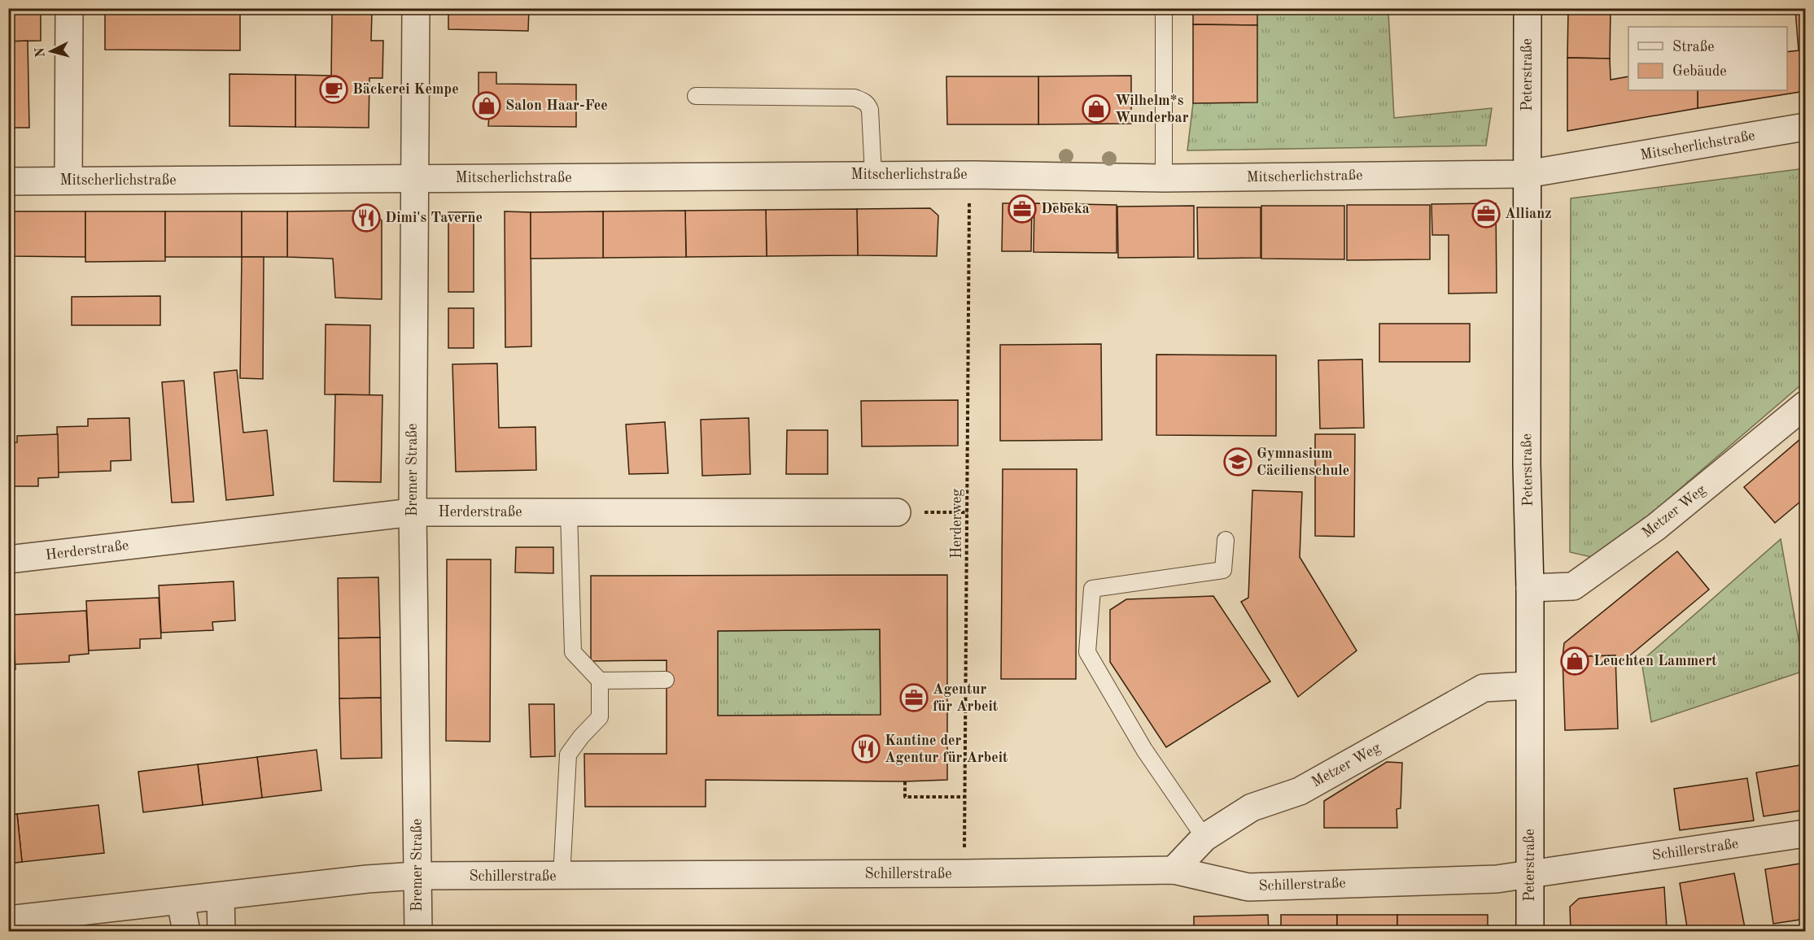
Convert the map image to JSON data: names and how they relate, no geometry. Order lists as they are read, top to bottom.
{
  "streets": {
    "street": [
      "Peterstraße",
      "Mitscherlichstraße",
      "Bremer Straße",
      "Metzer Weg",
      "Herderstraße",
      "Schillerstraße"
    ],
    "path": ["Herderweg"]
  },
  "crossings": [
    ["Peterstraße", "Mitscherlichstraße"],
    ["Peterstraße", "Metzer Weg"],
    ["Peterstraße", "Schillerstraße"],
    ["Mitscherlichstraße", "Bremer Straße"],
    ["Mitscherlichstraße", "Herderweg"],
    ["Bremer Straße", "Herderstraße"],
    ["Bremer Straße", "Schillerstraße"],
    ["Metzer Weg", "Schillerstraße"],
    ["Herderweg", "Schillerstraße"]
  ],
  "places": {
    "cafe": ["Bäckerei Kempe"],
    "shop": ["Salon Haar-Fee", "Wilhelm*s Wunderbar", "Leuchten Lammert"],
    "office": ["Debeka", "Allianz", "Agentur für Arbeit"],
    "restaurant": ["Dimi's Taverne", "Kantine der Agentur für Arbeit"],
    "school or university": ["Gymnasium Cäcilienschule"]
  },
  "legend": ["Straße", "Gebäude"],
  "north": "left"
}
